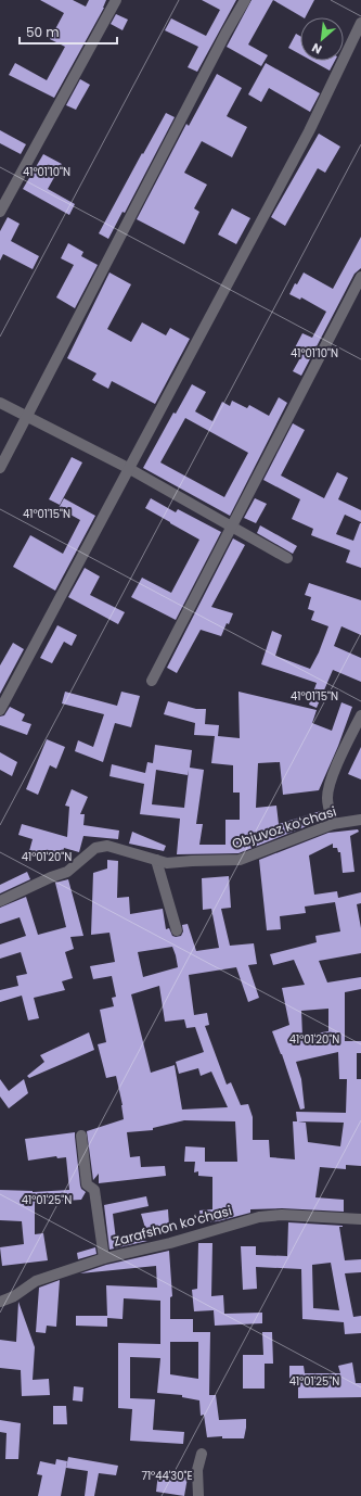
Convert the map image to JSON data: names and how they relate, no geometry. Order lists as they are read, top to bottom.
{
  "streets": {
    "street": ["Objuvoz koʻchasi", "Zarafshon koʻchasi"]
  },
  "scale_bar": "50 m",
  "north": "bottom left",
  "coordinates": [
    "41°01'10\"N",
    "41°01'15\"N",
    "41°01'20\"N",
    "41°01'25\"N",
    "71°44'30\"E"
  ]
}
